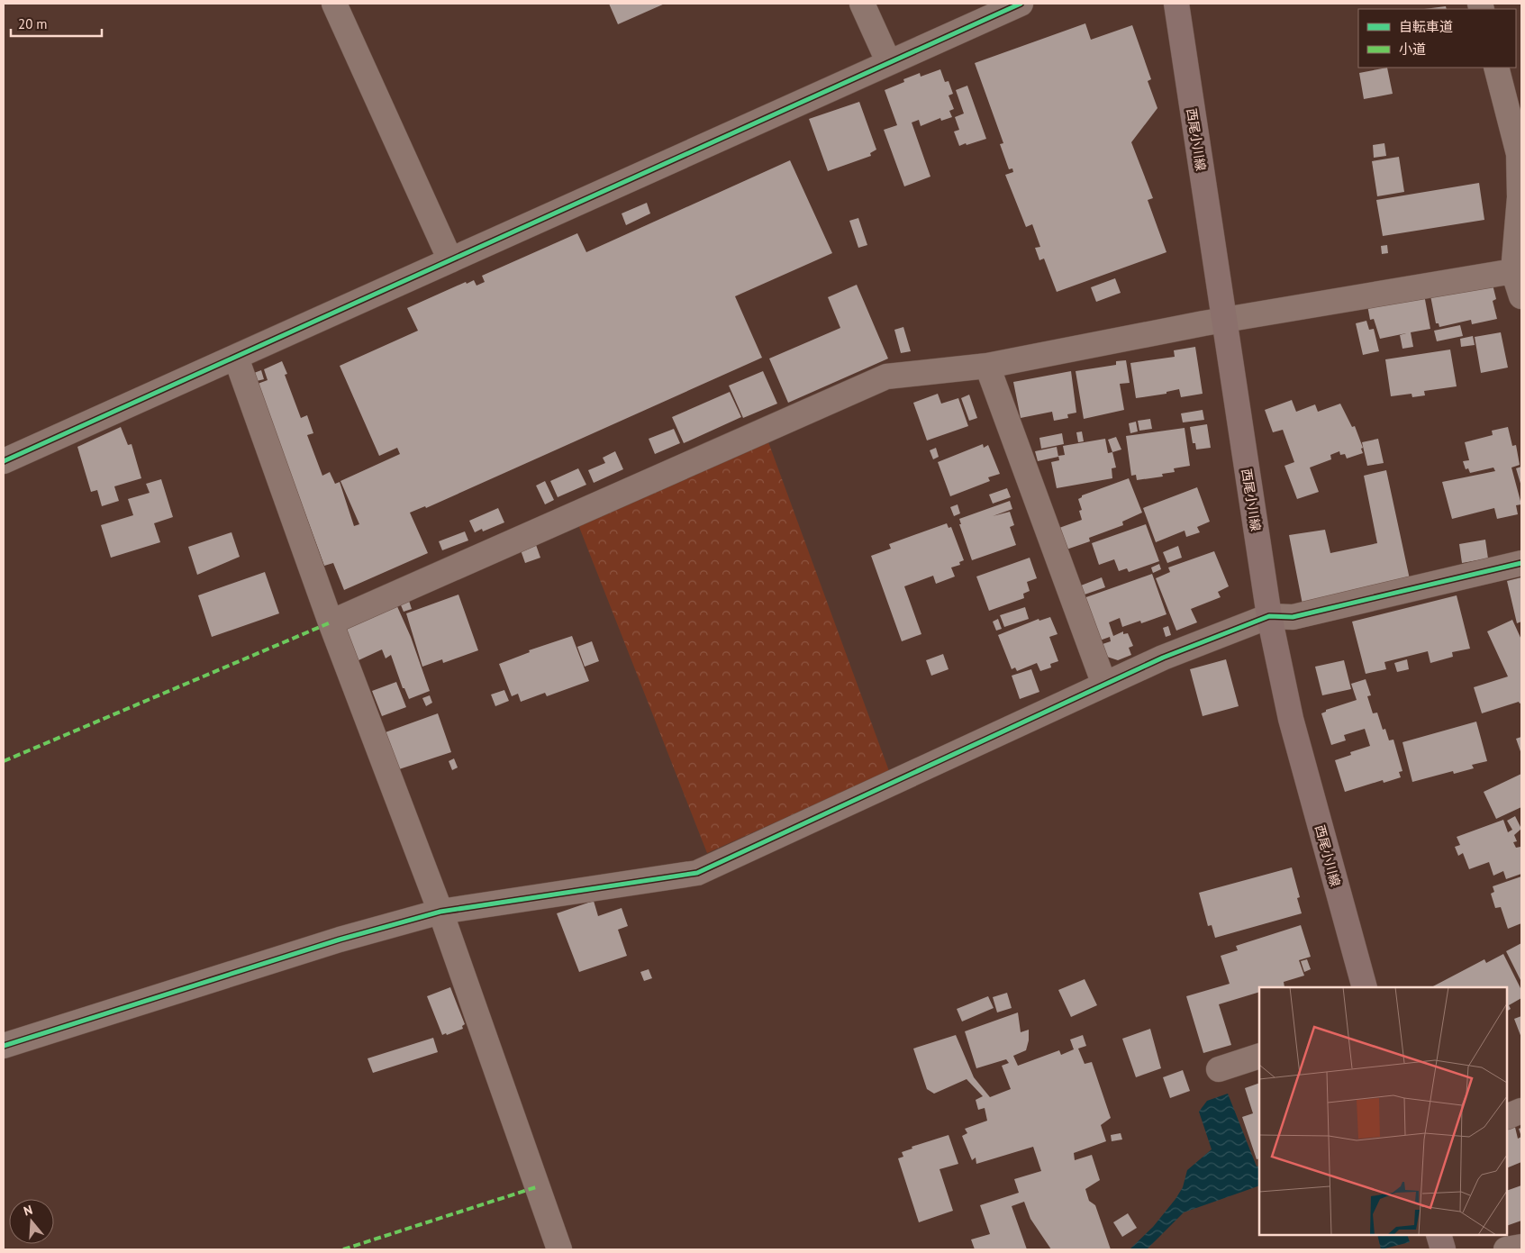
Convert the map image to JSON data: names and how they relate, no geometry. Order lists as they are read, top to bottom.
{
  "streets": {
    "main road": ["西尾小川線"]
  },
  "legend": ["自転車道", "小道"],
  "scale_bar": "20 m",
  "north": "top"
}
